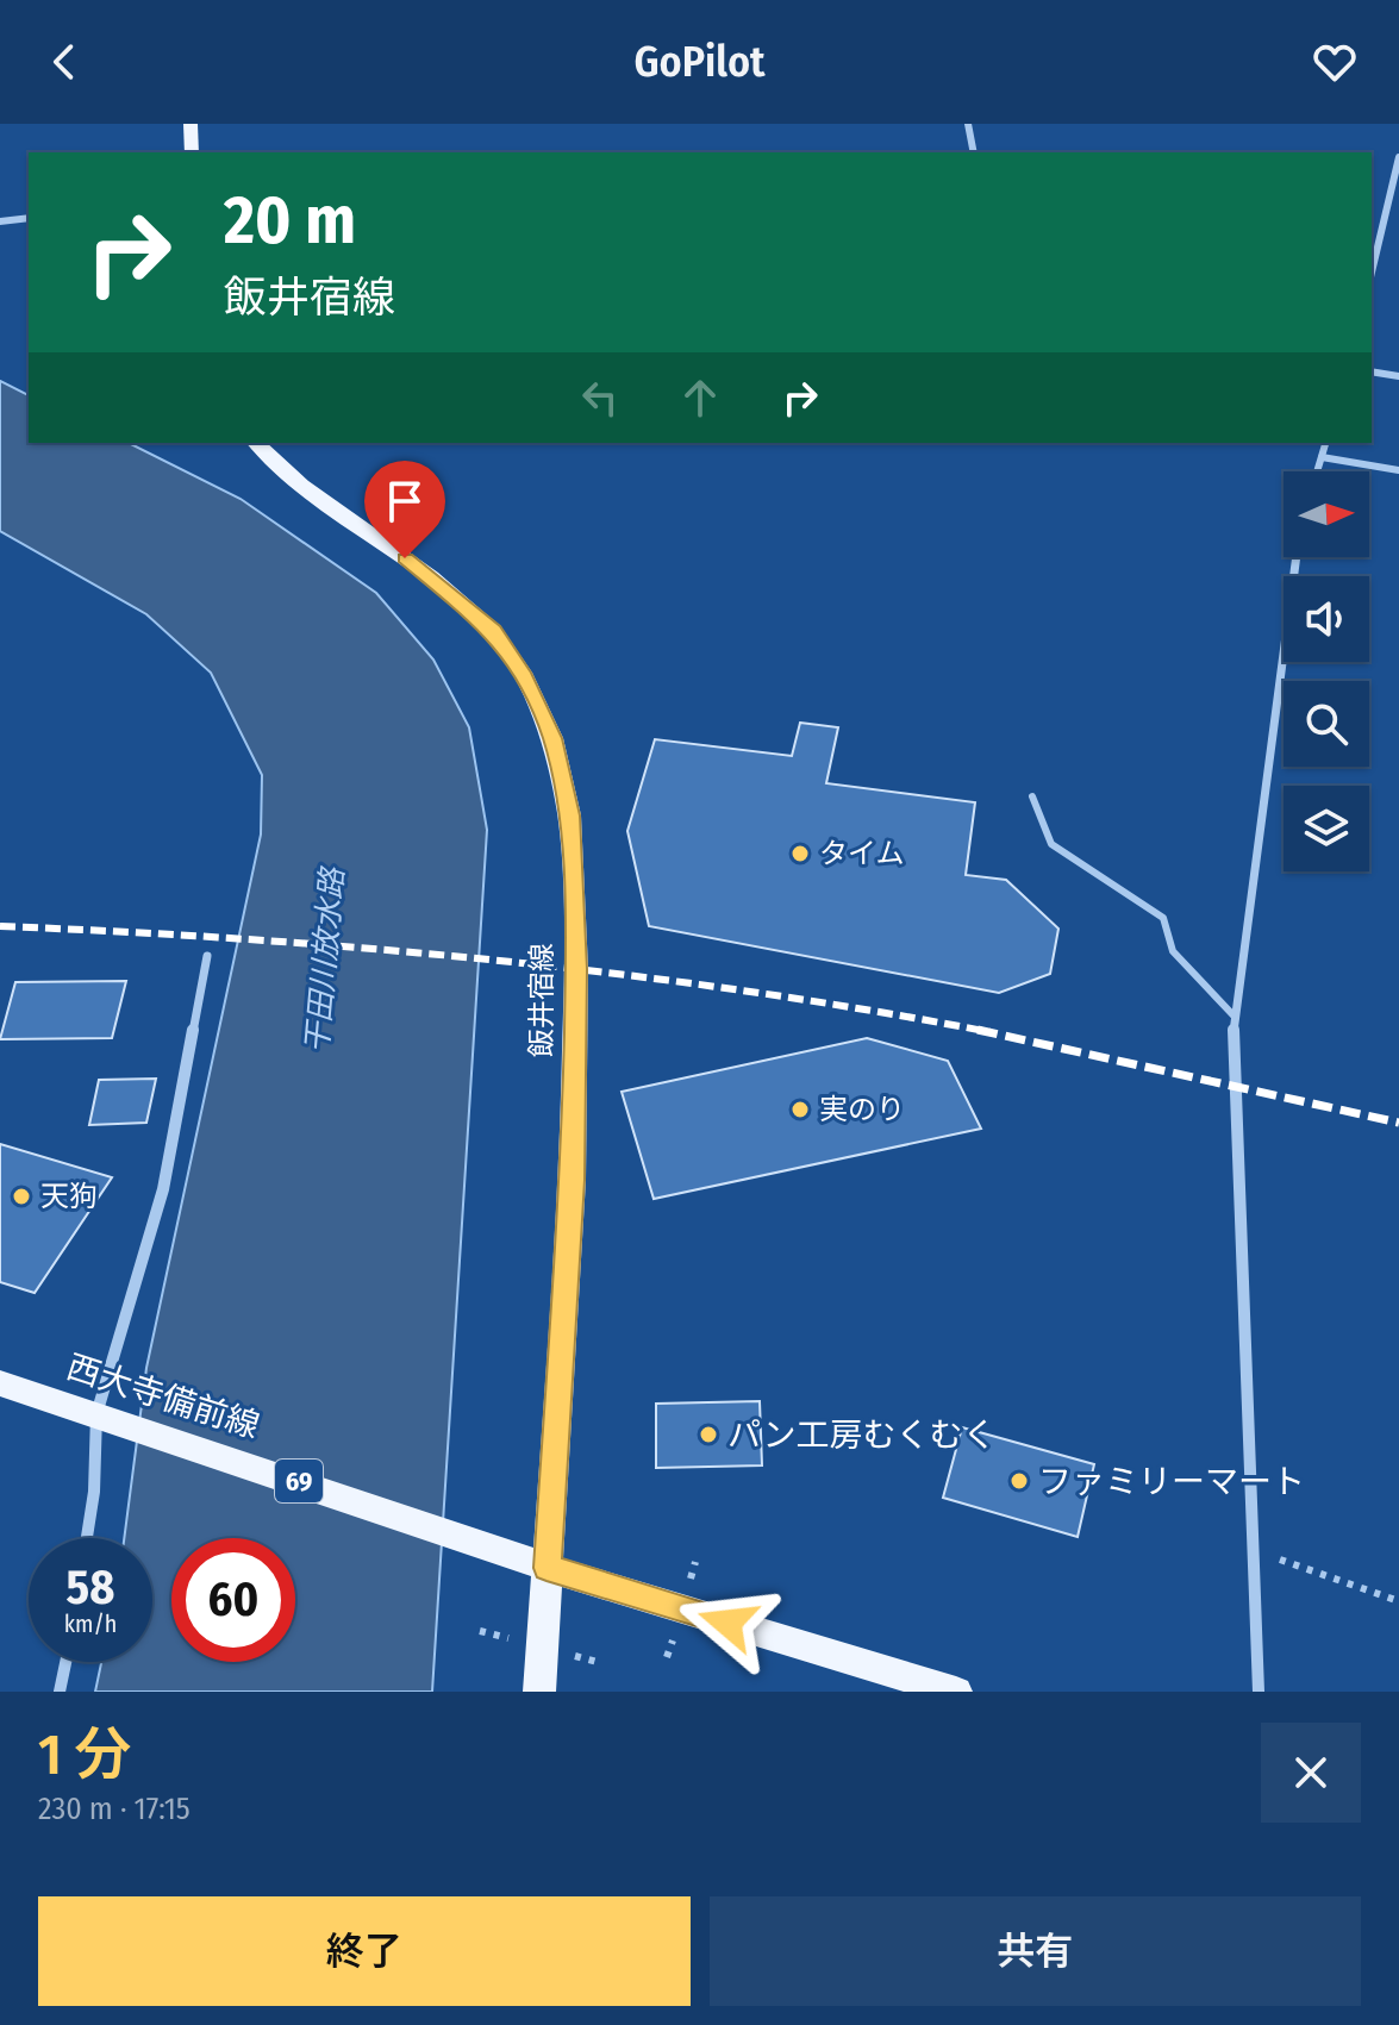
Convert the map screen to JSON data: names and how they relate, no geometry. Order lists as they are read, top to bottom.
{
  "streets": {
    "main road": ["飯井宿線", "西大寺備前線", "69"]
  },
  "crossings": [
    ["飯井宿線", "西大寺備前線"]
  ],
  "water": ["干田川放水路"],
  "places": [
    "タイム",
    "実のり",
    "天狗",
    "パン工房むくむく",
    "ファミリーマート"
  ],
  "north": "right",
  "page": {
    "header": "GoPilot",
    "turn": ["20 m", "飯井宿線"],
    "speed": "58 km/h",
    "limit": "60",
    "heading": ["1 分", "230 m · 17:15"],
    "buttons": ["終了", "共有"]
  }
}
